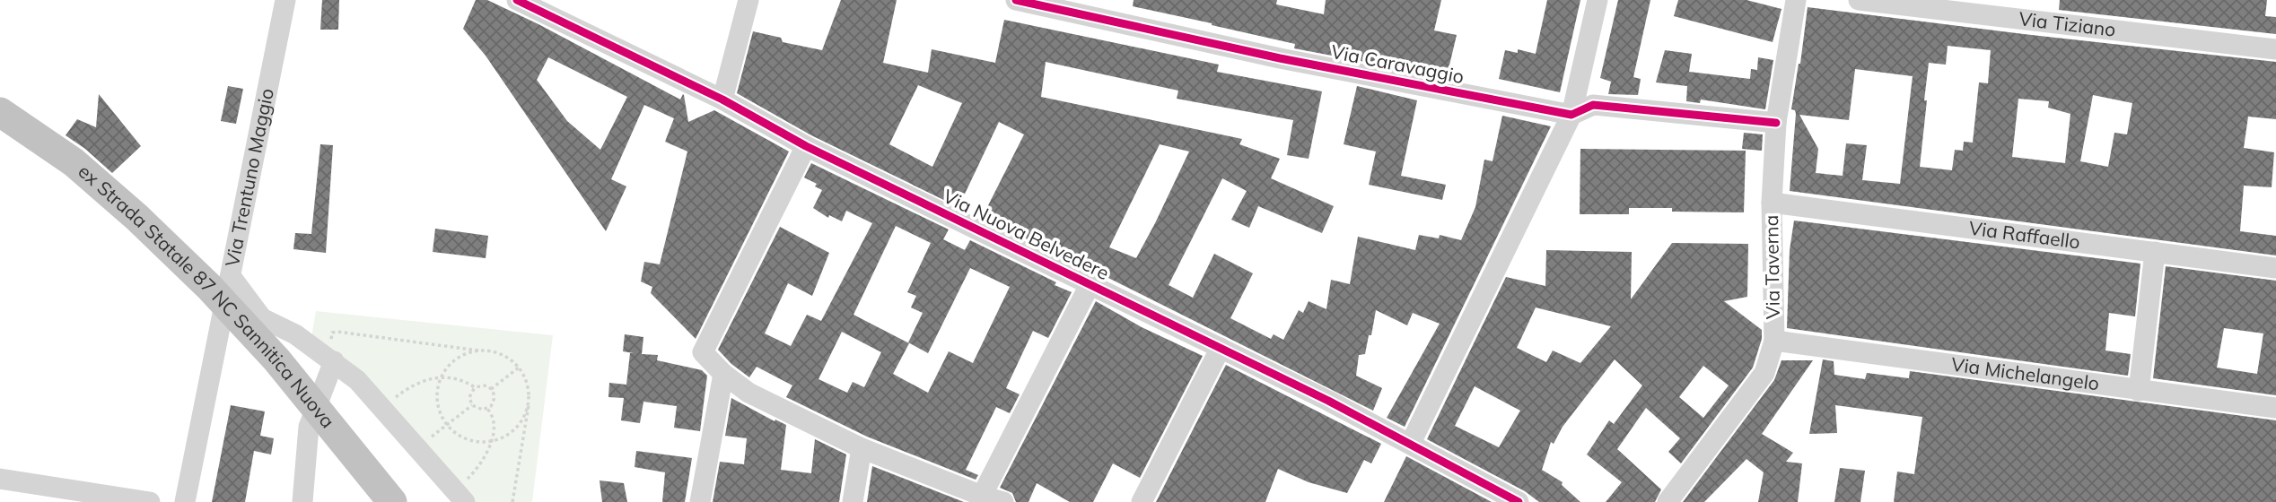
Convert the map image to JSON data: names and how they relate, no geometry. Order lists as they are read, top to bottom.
{
  "streets": {
    "highway": ["ex Strada Statale 87 NC Sannitica Nuova"],
    "street": [
      "Via Tiziano",
      "Via Caravaggio",
      "Via Trentuno Maggio",
      "Via Nuova Belvedere",
      "Via Raffaello",
      "Via Taverna",
      "Via Michelangelo"
    ]
  },
  "crossings": [
    ["Via Caravaggio", "Via Taverna"],
    ["Via Raffaello", "Via Taverna"],
    ["Via Taverna", "Via Michelangelo"]
  ]
}
